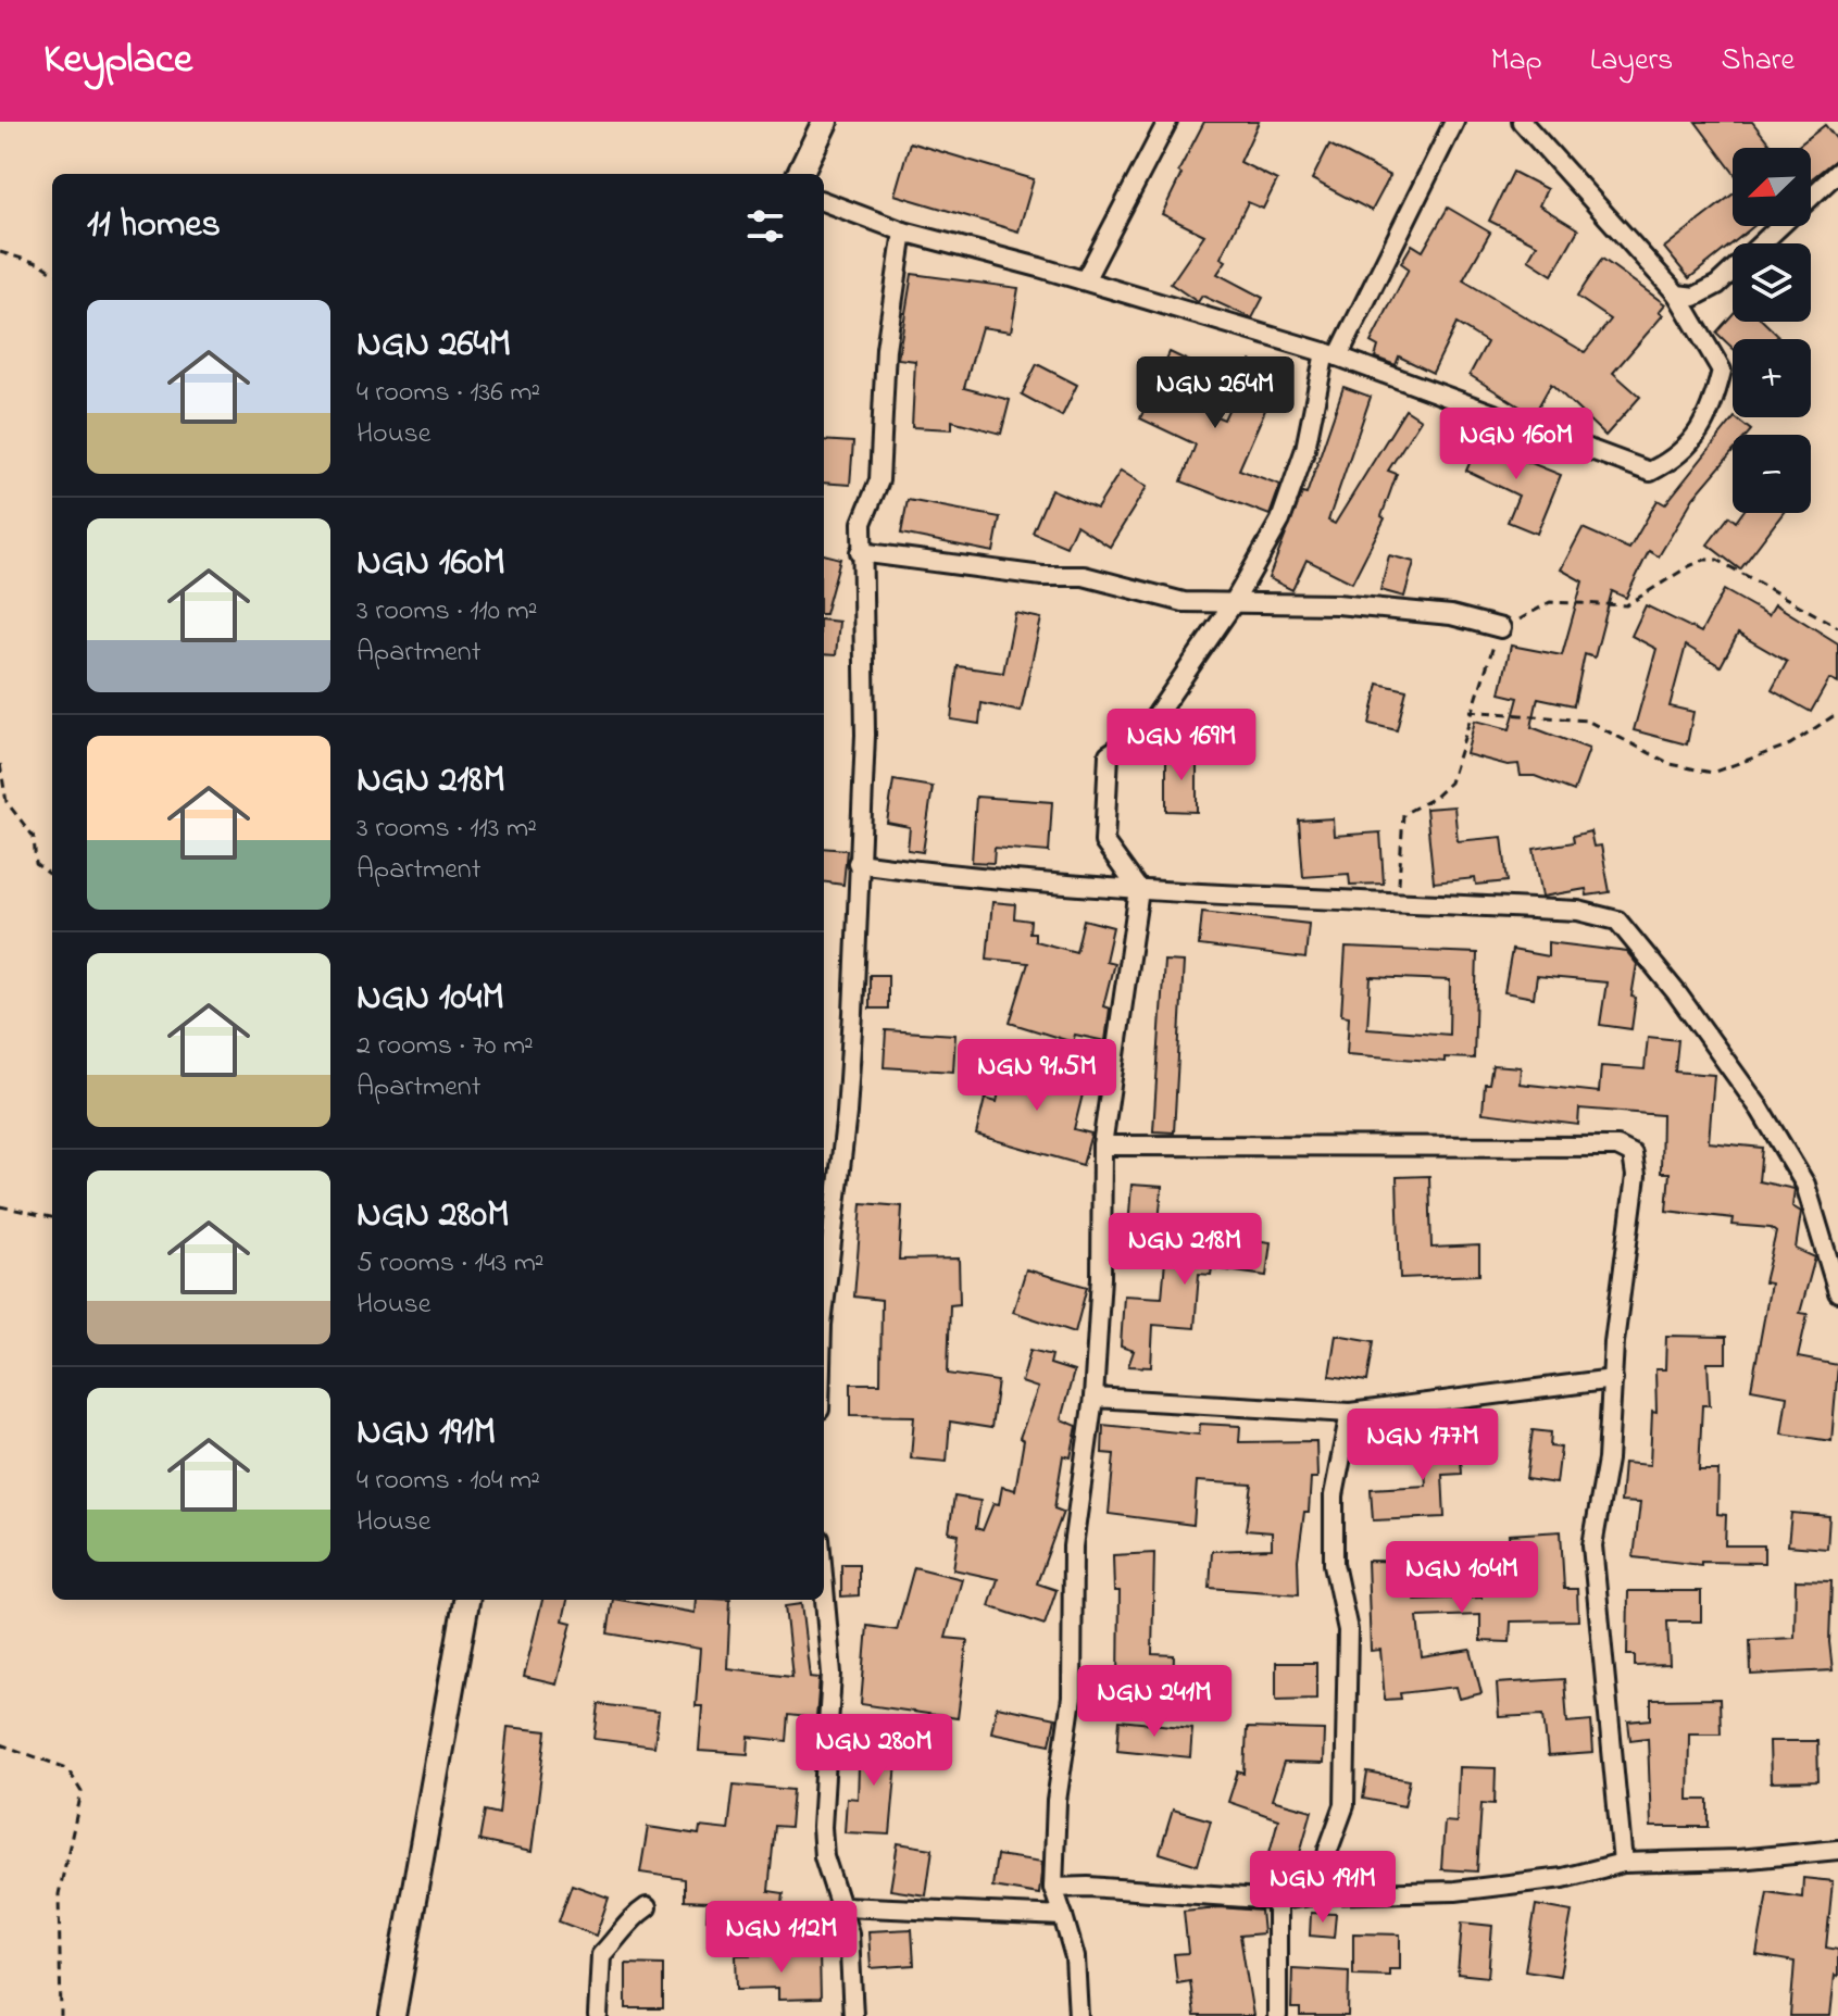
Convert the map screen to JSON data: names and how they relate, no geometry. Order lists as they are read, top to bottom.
{
  "north": "bottom left",
  "page": {
    "header": "Keyplace",
    "nav": ["Map", "Layers", "Share"],
    "map_buttons": ["+", "−"],
    "heading": "11 homes",
    "list": [
      {
        "name": "NGN 264M",
        "note": "4 rooms · 136 m² · House"
      },
      {
        "name": "NGN 160M",
        "note": "3 rooms · 110 m² · Apartment"
      },
      {
        "name": "NGN 218M",
        "note": "3 rooms · 113 m² · Apartment"
      },
      {
        "name": "NGN 104M",
        "note": "2 rooms · 70 m² · Apartment"
      },
      {
        "name": "NGN 280M",
        "note": "5 rooms · 143 m² · House"
      },
      {
        "name": "NGN 191M",
        "note": "4 rooms · 104 m² · House"
      }
    ],
    "price": [
      "NGN 264M",
      "NGN 160M",
      "NGN 169M",
      "NGN 91.5M",
      "NGN 218M",
      "NGN 177M",
      "NGN 104M",
      "NGN 241M",
      "NGN 280M",
      "NGN 191M",
      "NGN 112M"
    ]
  }
}
